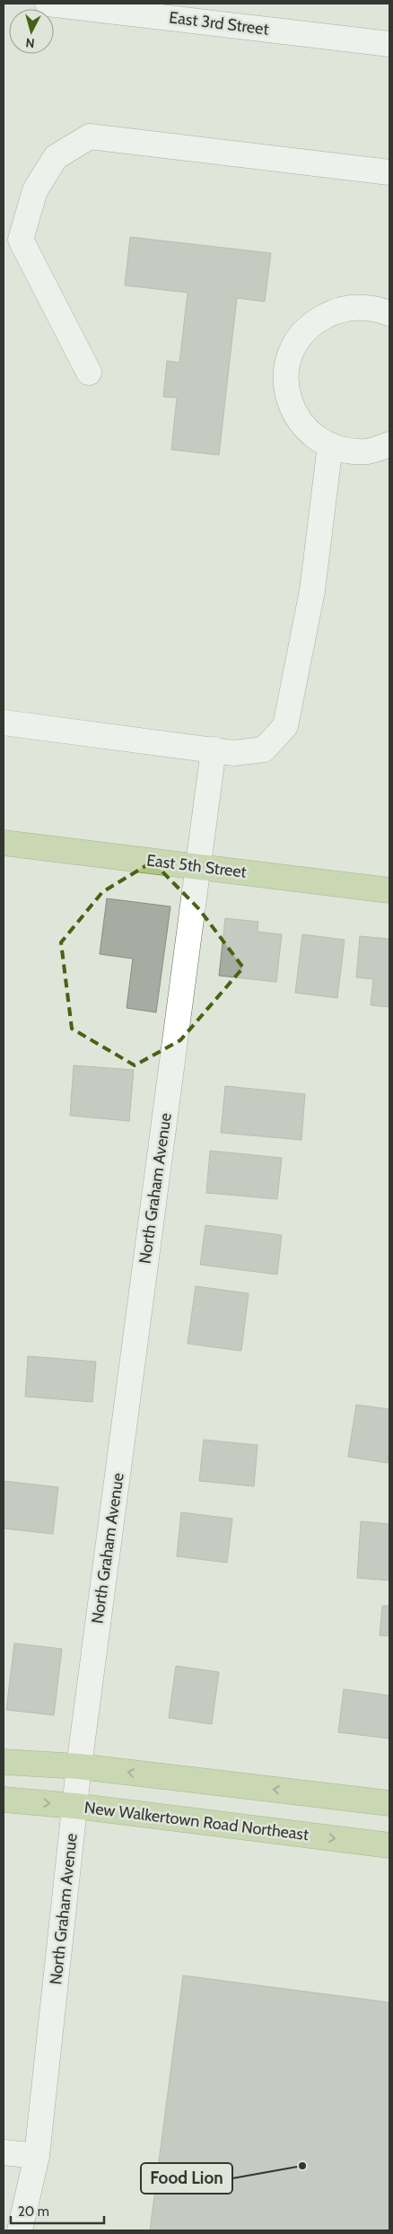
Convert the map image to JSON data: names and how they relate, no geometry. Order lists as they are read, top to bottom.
{
  "streets": {
    "main road": ["East 5th Street", "New Walkertown Road Northeast"],
    "street": ["East 3rd Street", "North Graham Avenue"]
  },
  "crossings": [
    ["East 5th Street", "North Graham Avenue"],
    ["North Graham Avenue", "New Walkertown Road Northeast"]
  ],
  "places": ["Food Lion"],
  "scale_bar": "20 m",
  "north": "bottom"
}
